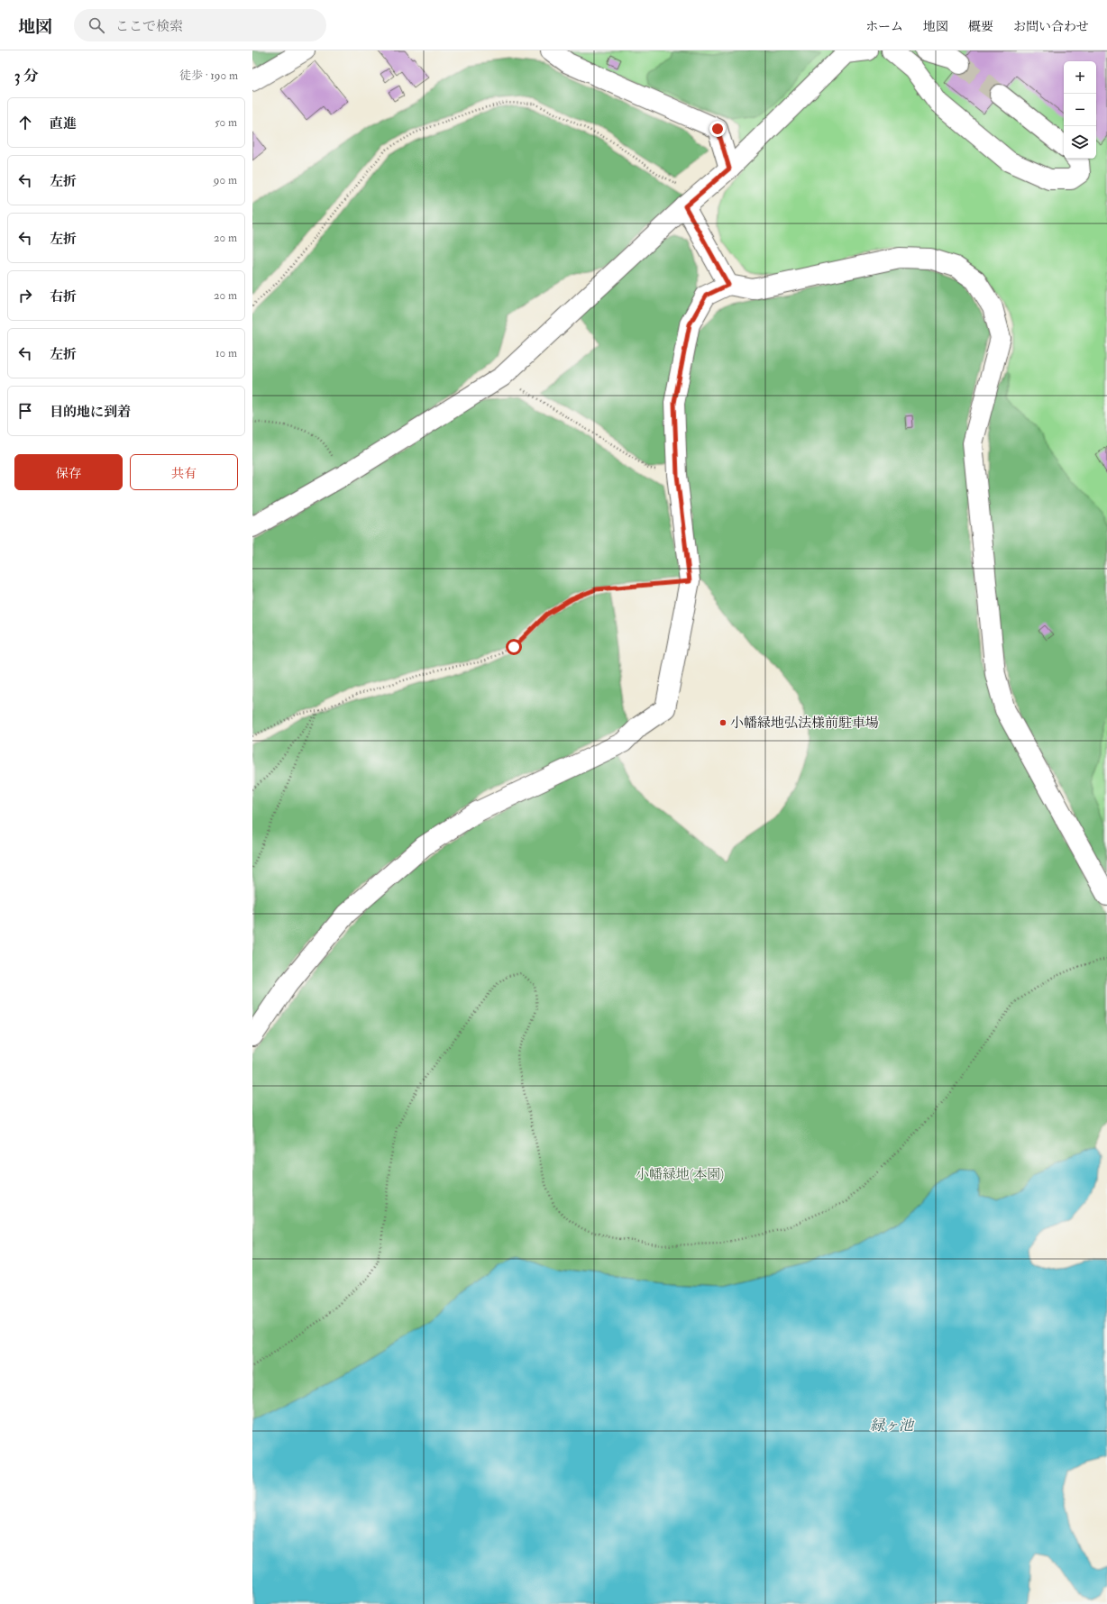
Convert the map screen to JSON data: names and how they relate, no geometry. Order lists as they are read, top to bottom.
{
  "water": ["緑ヶ池"],
  "parks": ["小幡緑地(本園)"],
  "places": ["小幡緑地弘法様前駐車場"],
  "page": {
    "header": "地図",
    "search": "ここで検索",
    "nav": [
      "ホーム",
      "地図",
      "概要",
      "お問い合わせ"
    ],
    "heading": ["3 分", "徒歩 · 190 m"],
    "map_buttons": ["+", "−"],
    "list": [
      ["直進", "50 m"],
      ["左折", "90 m"],
      ["左折", "20 m"],
      ["右折", "20 m"],
      ["左折", "10 m"],
      "目的地に到着"
    ],
    "buttons": ["保存", "共有"]
  }
}
